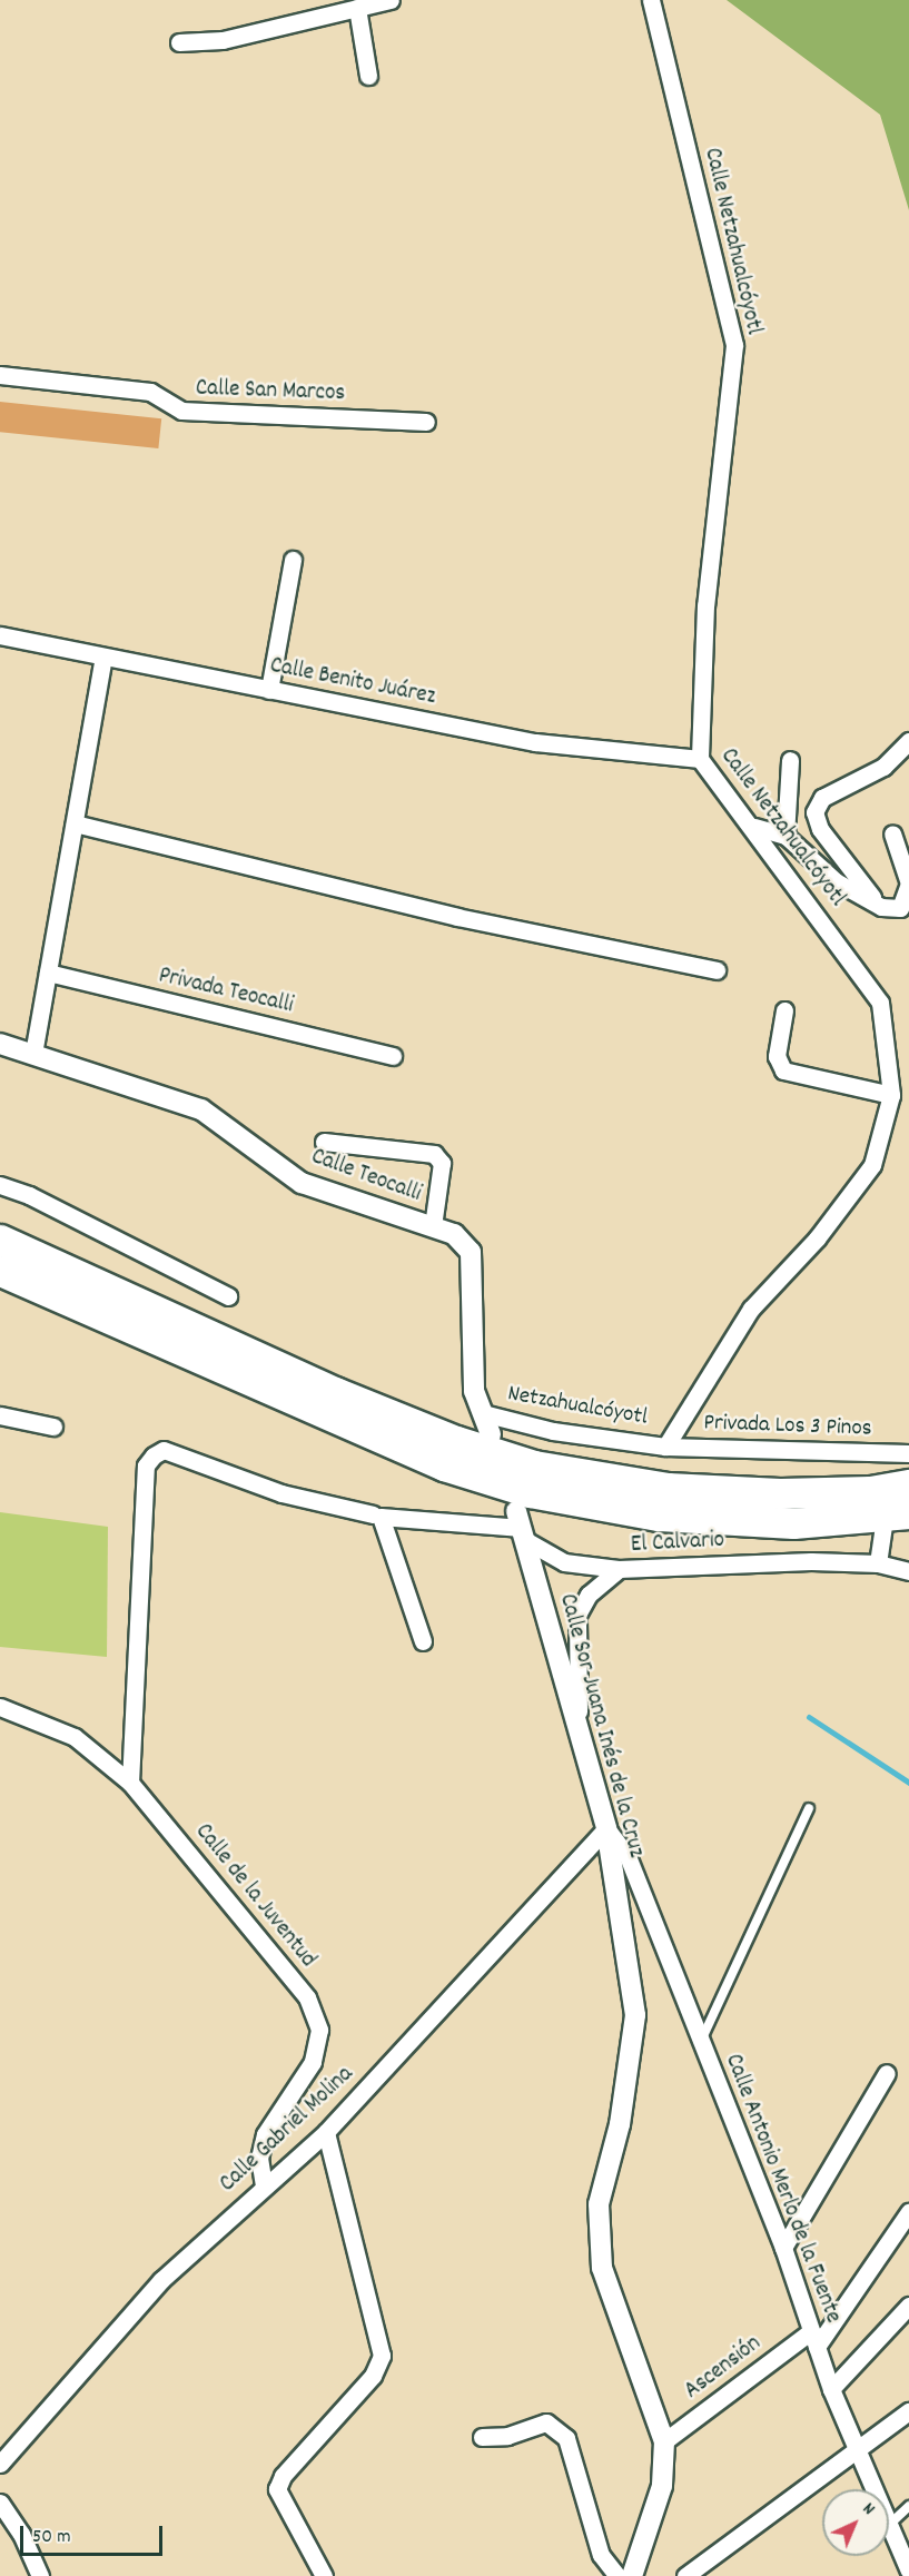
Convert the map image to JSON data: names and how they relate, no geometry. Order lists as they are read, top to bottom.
{
  "streets": {
    "street": [
      "Calle Netzahualcóyotl",
      "Calle San Marcos",
      "Calle Benito Juárez",
      "Privada Teocalli",
      "Calle Teocalli",
      "Netzahualcóyotl",
      "Privada Los 3 Pinos",
      "El Calvario",
      "Calle Sor Juana Inés de la Cruz",
      "Calle de la Juventud",
      "Calle Gabriel Molina",
      "Calle Antonio Merlo de la Fuente",
      "Ascensión"
    ]
  },
  "crossings": [
    ["Calle Netzahualcóyotl", "Calle Benito Juárez"],
    ["Calle Netzahualcóyotl", "Netzahualcóyotl"],
    ["Calle Netzahualcóyotl", "Privada Los 3 Pinos"],
    ["Calle Teocalli", "Netzahualcóyotl"],
    ["Netzahualcóyotl", "Privada Los 3 Pinos"],
    ["El Calvario", "Calle Sor Juana Inés de la Cruz"],
    ["Calle Sor Juana Inés de la Cruz", "Calle Gabriel Molina"],
    ["Calle Sor Juana Inés de la Cruz", "Calle Antonio Merlo de la Fuente"],
    ["Calle Sor Juana Inés de la Cruz", "Ascensión"],
    ["Calle de la Juventud", "Calle Gabriel Molina"],
    ["Calle Gabriel Molina", "Calle Antonio Merlo de la Fuente"],
    ["Calle Antonio Merlo de la Fuente", "Ascensión"]
  ],
  "scale_bar": "50 m",
  "north": "top right"
}
